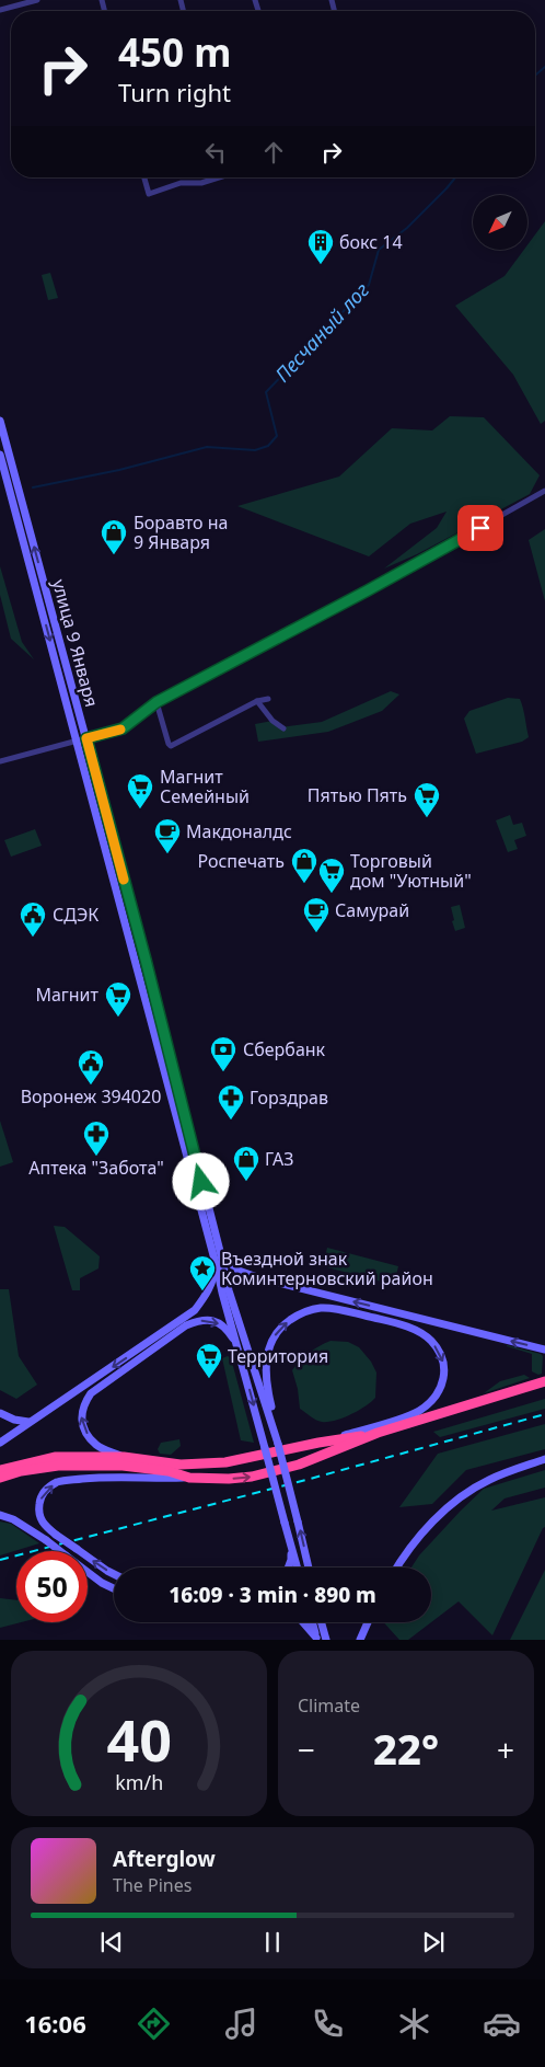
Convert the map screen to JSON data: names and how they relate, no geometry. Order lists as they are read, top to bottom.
{
  "streets": {
    "main road": ["улица 9 Января"]
  },
  "water": ["Песчаный лог"],
  "places": {
    "building": ["бокс 14"],
    "shop": ["Боравто на 9 Января", "Роспечать", "ГАЗ"],
    "supermarket": [
      "Магнит Семейный",
      "Пятью Пять",
      "Торговый дом \"Уютный\"",
      "Магнит",
      "Территория"
    ],
    "cafe": ["Макдоналдс", "Самурай"],
    "public building": ["СДЭК", "Воронеж 394020"],
    "bank": ["Сбербанк"],
    "pharmacy": ["Горздрав", "Аптека \"Забота\""],
    "place": ["Въездной знак Коминтерновский район"]
  },
  "north": "bottom left",
  "page": {
    "turn": ["450 m", "Turn right"],
    "limit": "50",
    "trip": "16:09 · 3 min · 890 m",
    "tile": "Climate",
    "heat": ["−", "22°", "+"],
    "song": ["Afterglow", "The Pines"],
    "tabs": "16:06",
    "gauge": ["40", "km/h"]
  }
}
